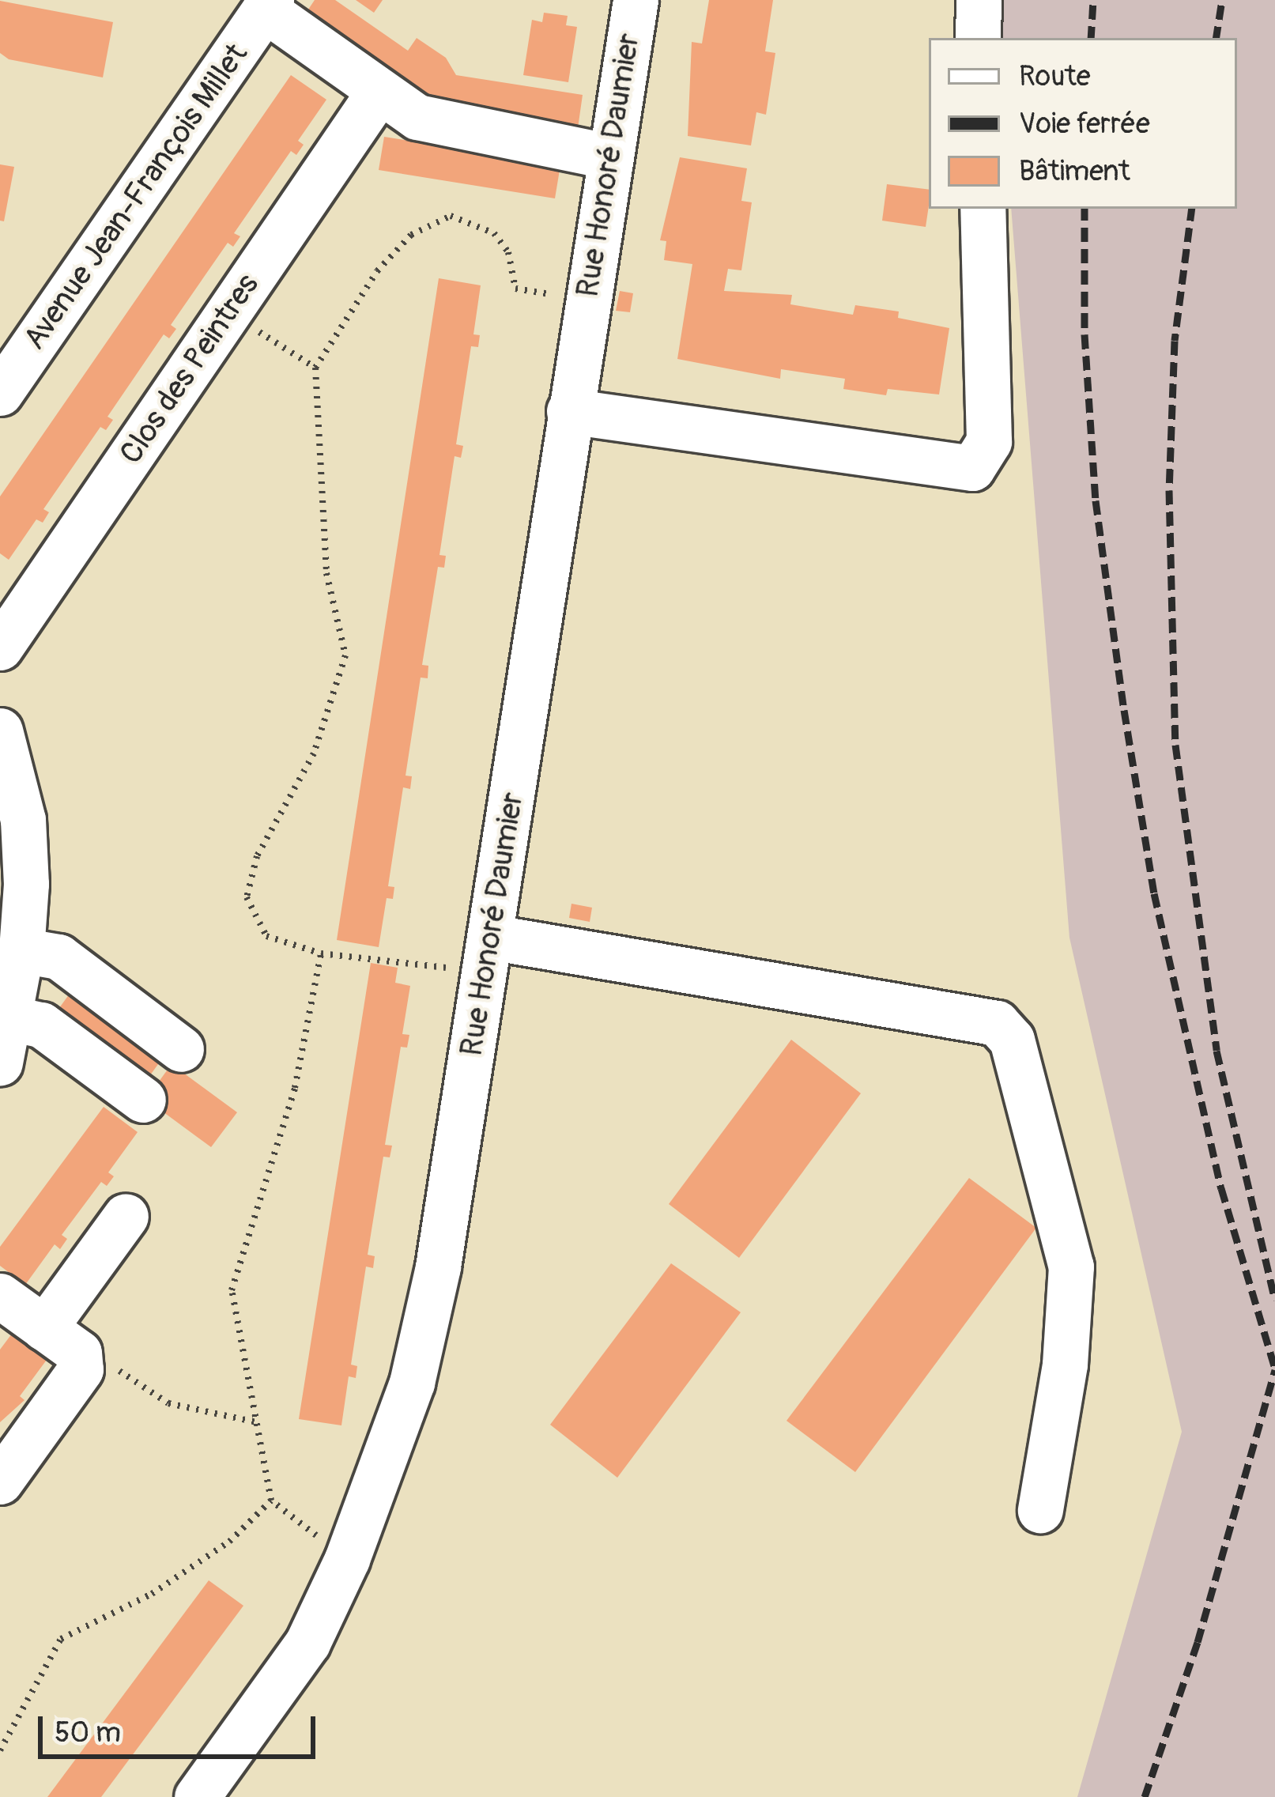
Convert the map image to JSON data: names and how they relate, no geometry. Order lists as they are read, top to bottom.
{
  "streets": {
    "street": ["Rue Honoré Daumier", "Avenue Jean-François Millet", "Clos des Peintres"]
  },
  "legend": ["Route", "Voie ferrée", "Bâtiment"],
  "scale_bar": "50 m"
}
